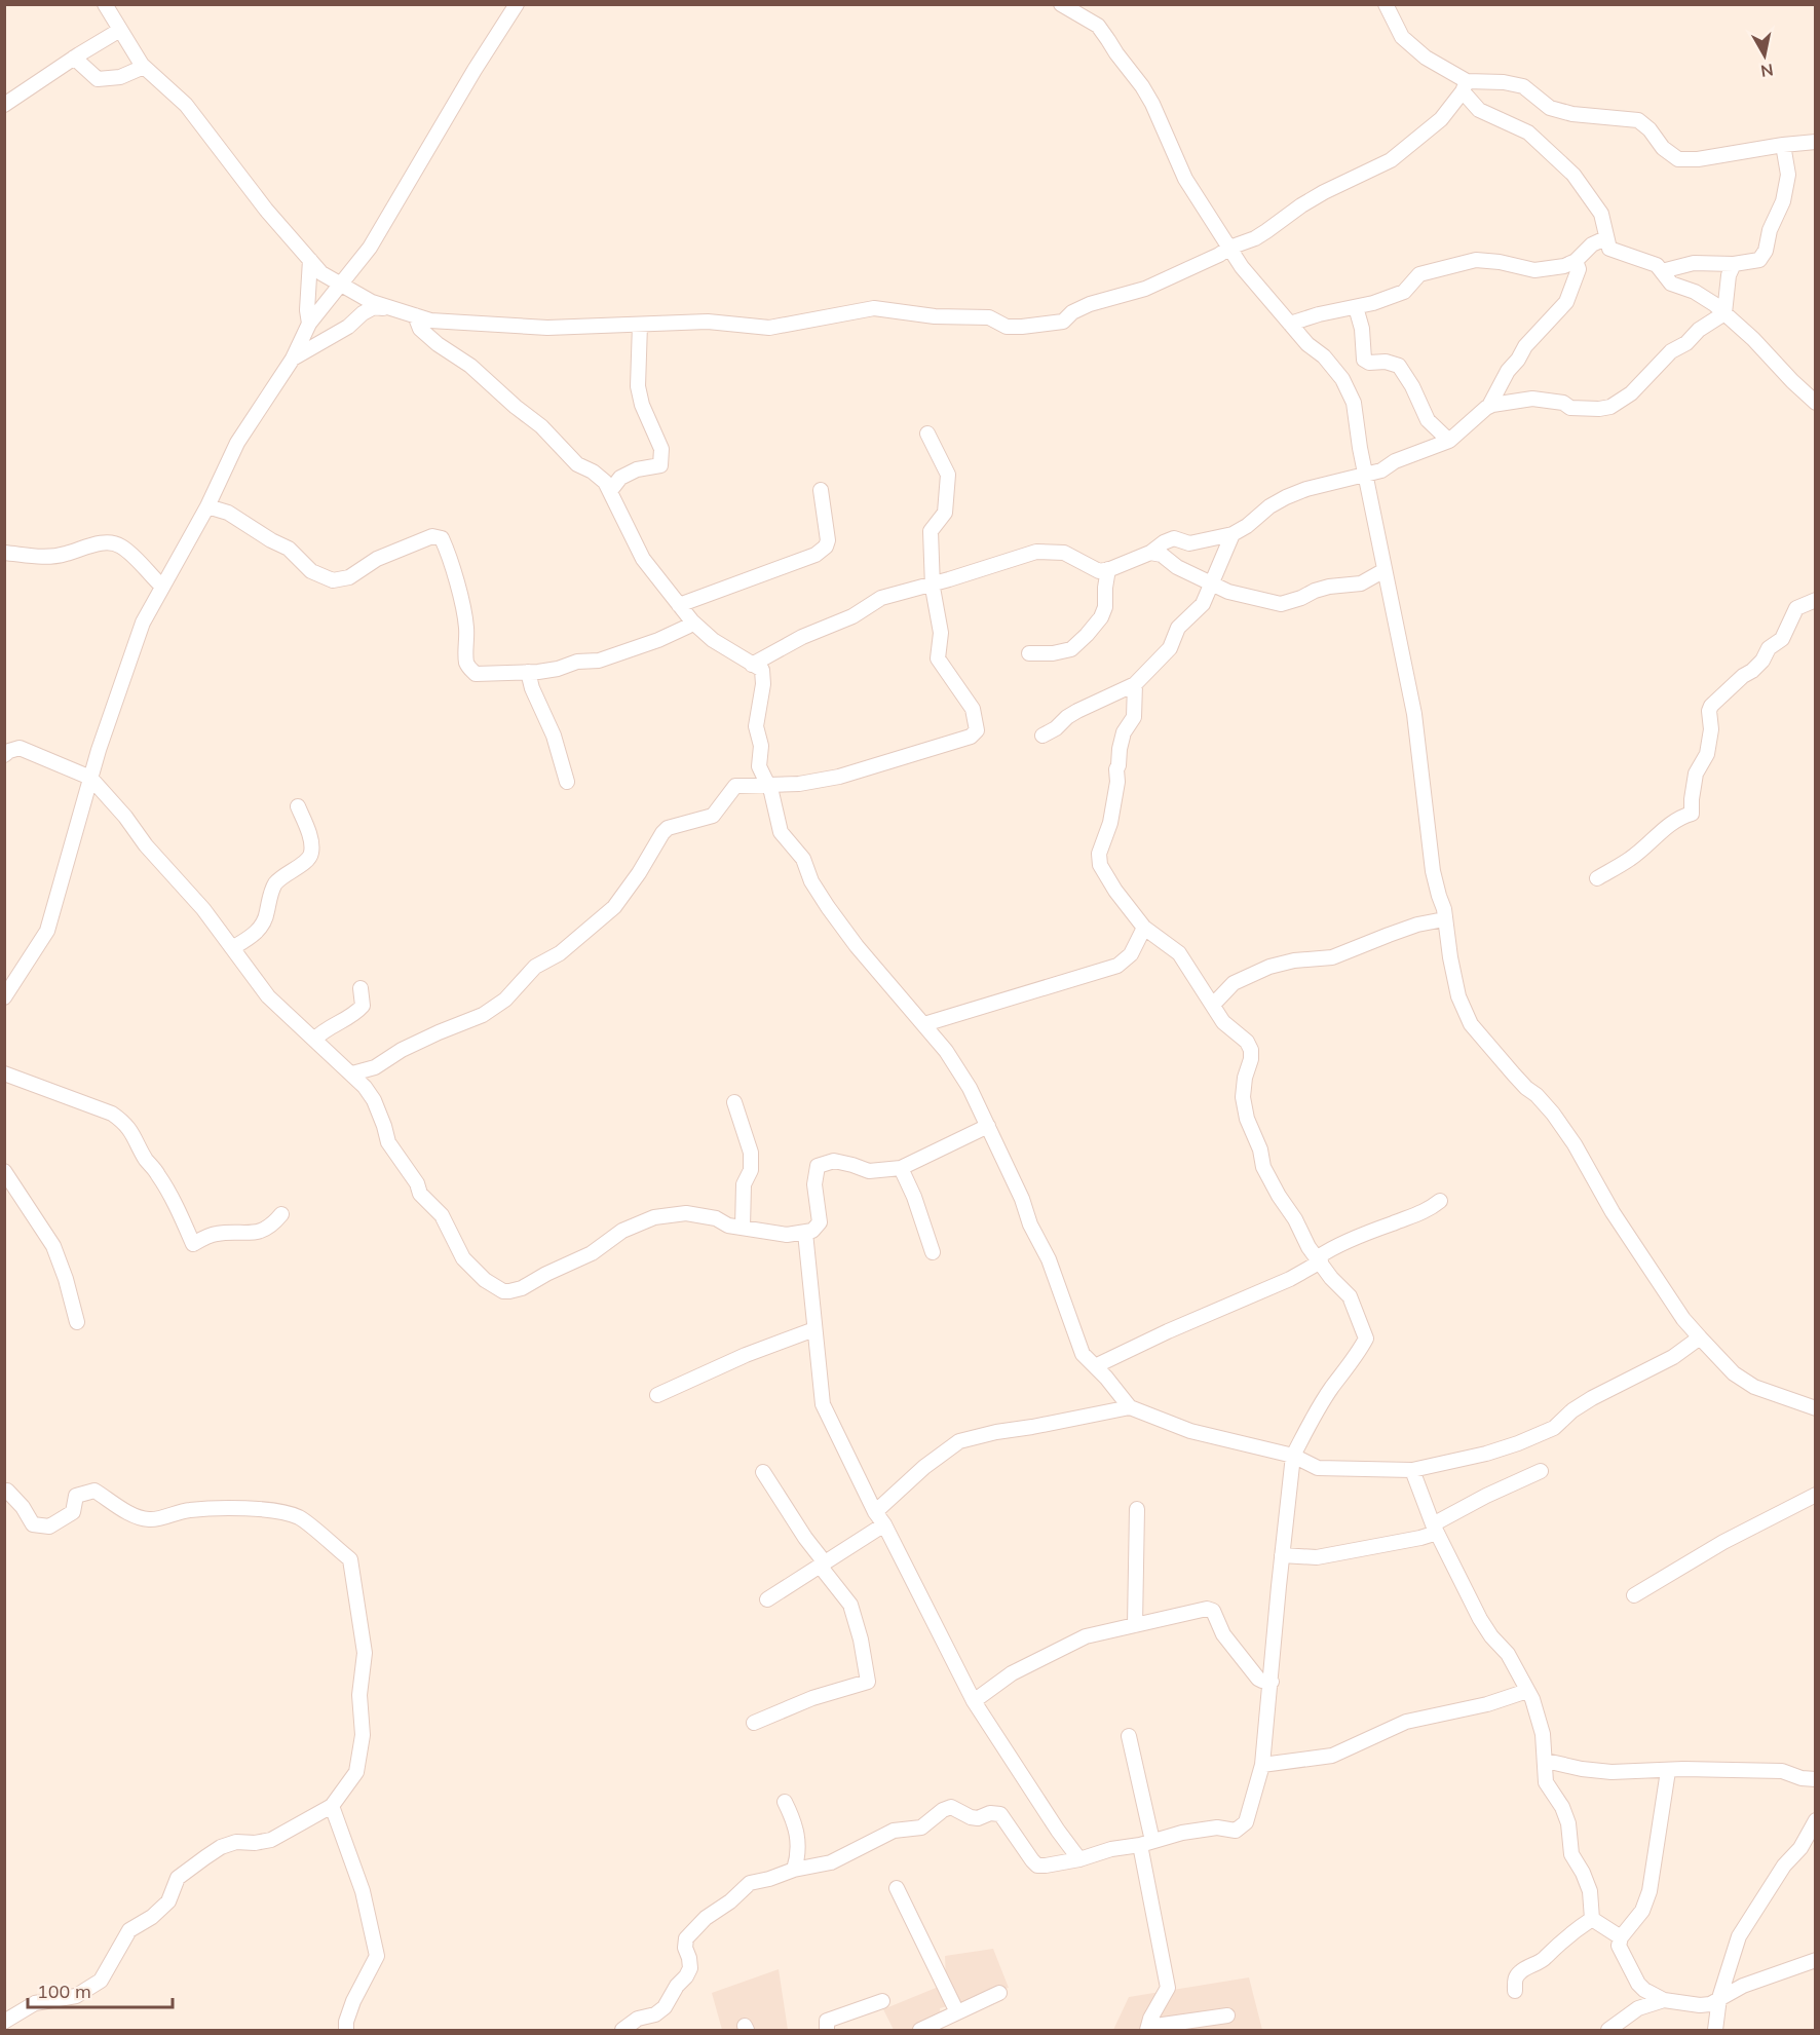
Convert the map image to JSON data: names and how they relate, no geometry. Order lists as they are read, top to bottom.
{
  "scale_bar": "100 m",
  "north": "bottom"
}
